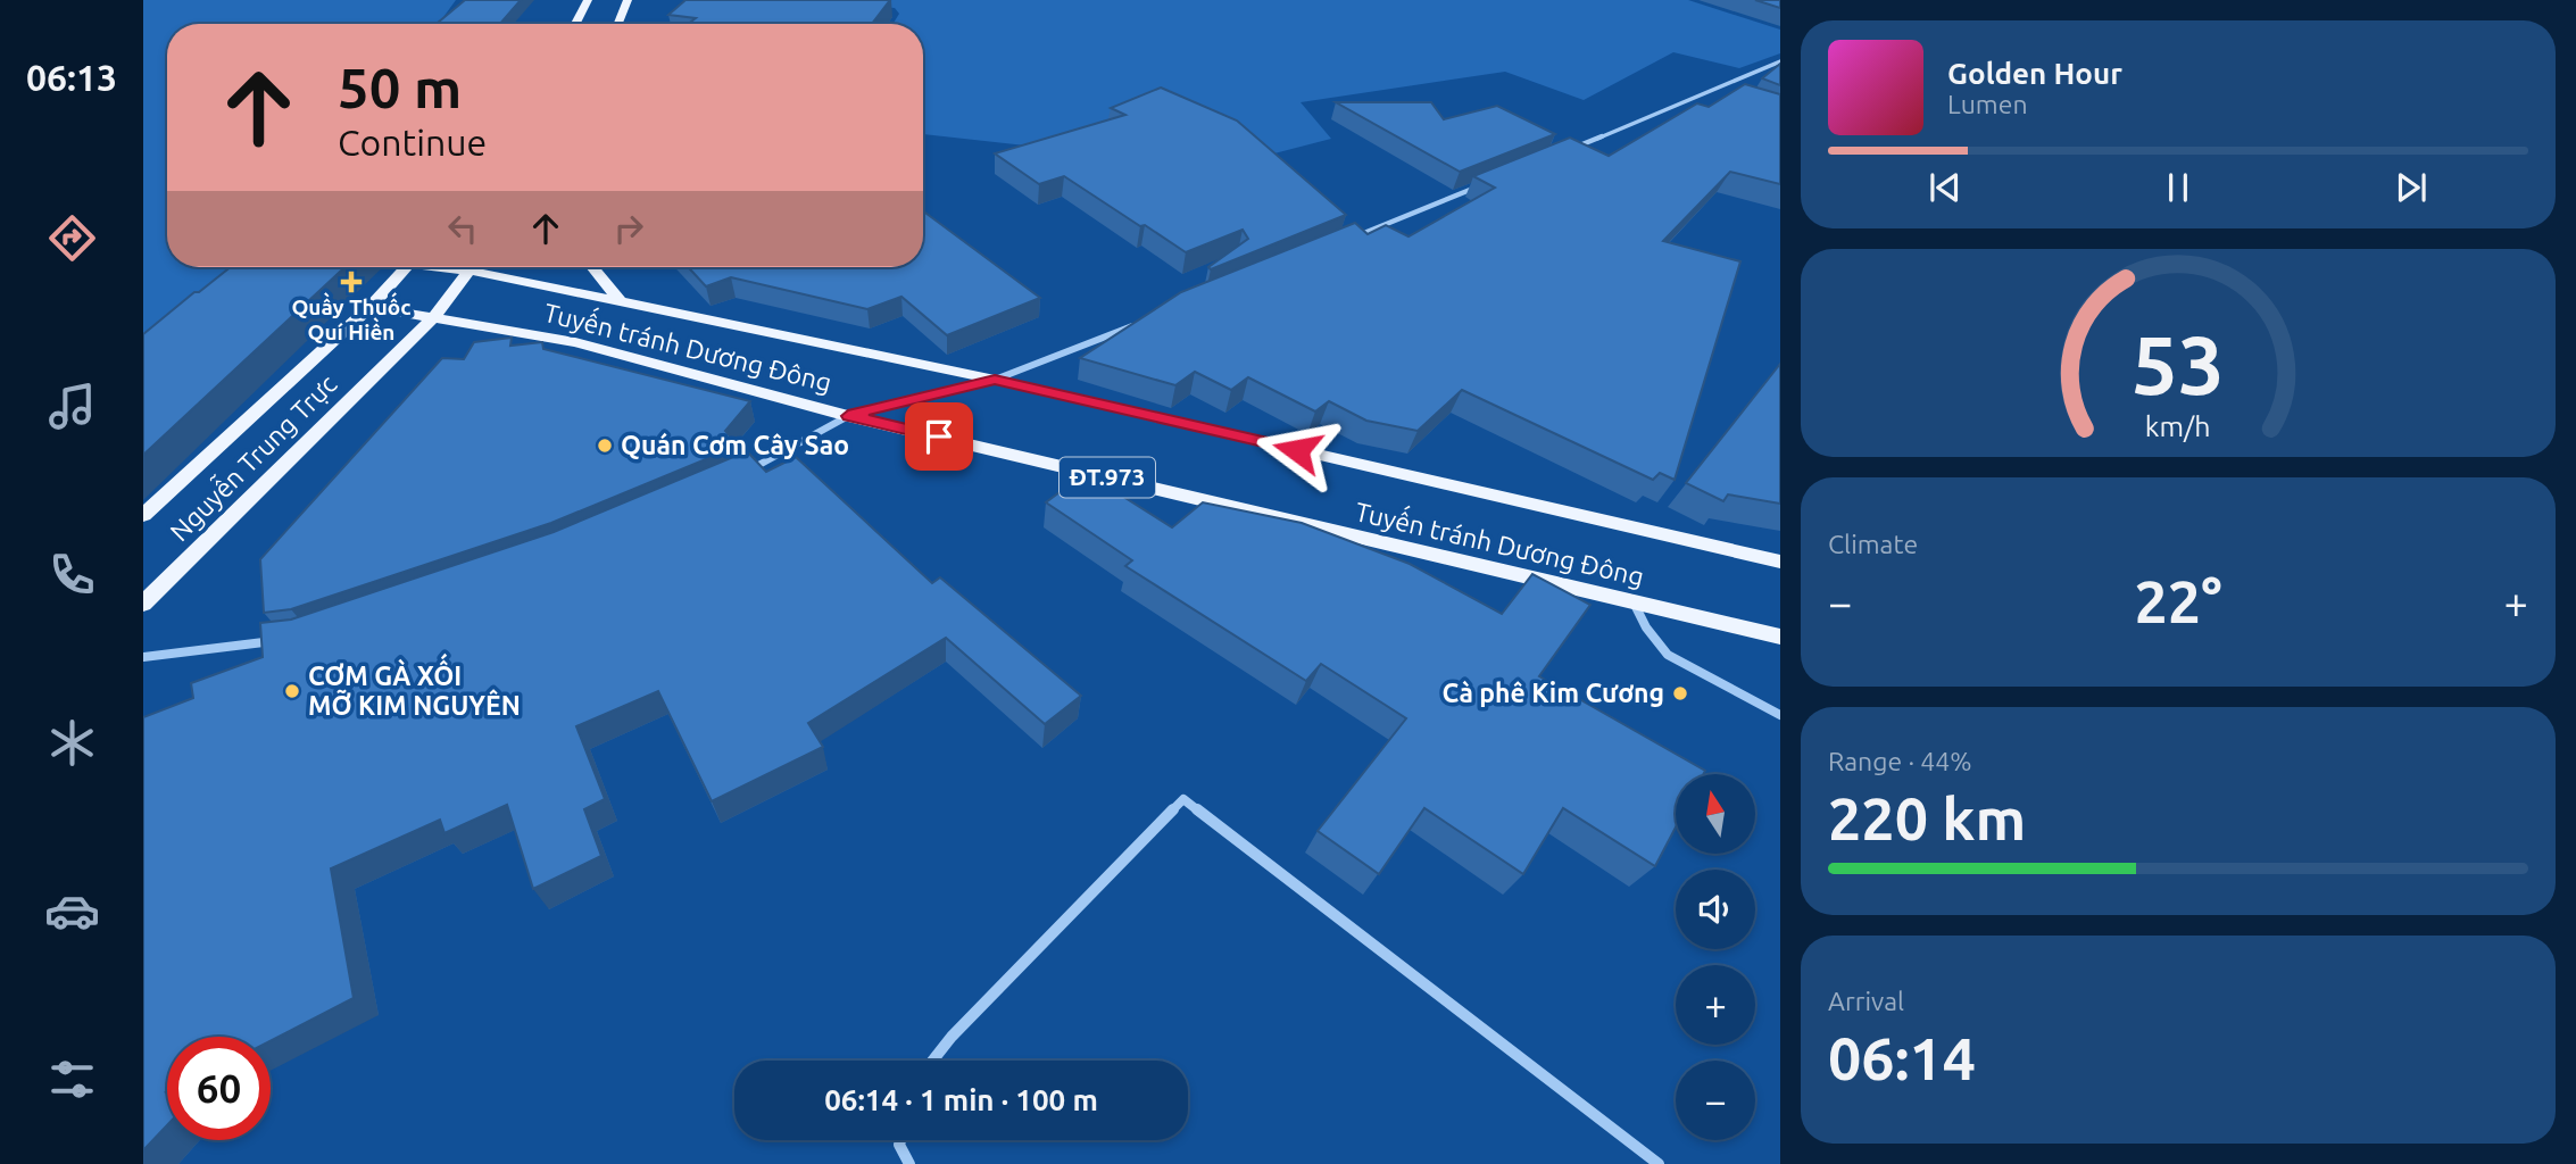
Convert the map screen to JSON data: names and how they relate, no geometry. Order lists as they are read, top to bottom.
{
  "streets": {
    "main road": ["Tuyến tránh Dương Đông", "Nguyễn Trung Trực", "ĐT.973"]
  },
  "crossings": [
    ["Tuyến tránh Dương Đông", "Nguyễn Trung Trực"]
  ],
  "places": {
    "health": ["Quầy Thuốc Quí Hiền"],
    "other": ["Quán Cơm Cây Sao", "CƠM GÀ XỐI MỠ KIM NGUYÊN", "Cà phê Kim Cương"]
  },
  "north": "top",
  "page": {
    "tabs": "06:13",
    "turn": ["50 m", "Continue"],
    "song": ["Golden Hour", "Lumen"],
    "tile": [
      "Climate",
      ["Range · 44%", "220 km"],
      ["Arrival", "06:14"]
    ],
    "heat": ["−", "22°", "+"],
    "map_buttons": ["+", "−"],
    "limit": "60",
    "trip": "06:14 · 1 min · 100 m",
    "gauge": ["53", "km/h"]
  }
}
